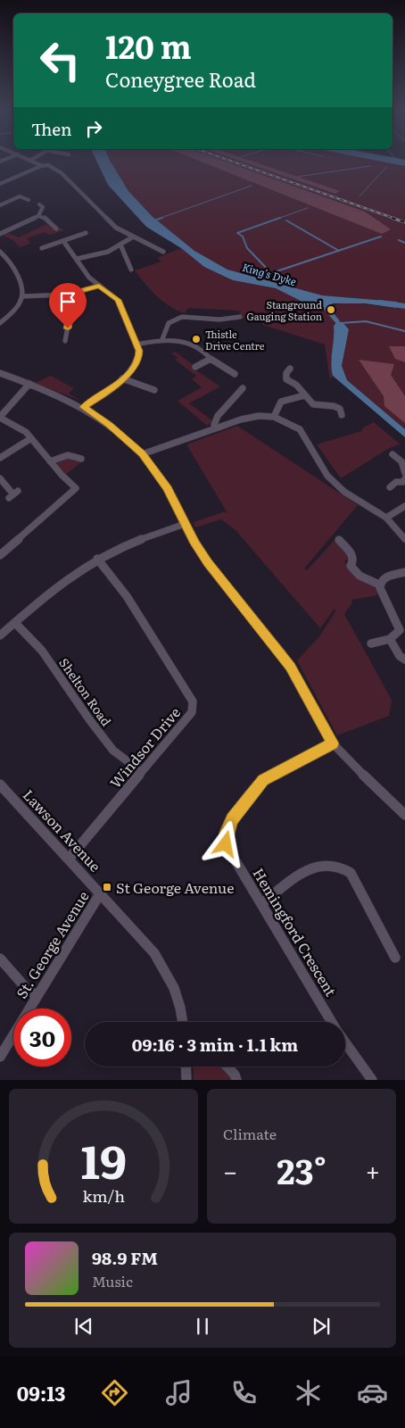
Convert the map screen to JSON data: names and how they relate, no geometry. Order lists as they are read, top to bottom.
{
  "streets": {
    "street": [
      "Shelton Road",
      "Windsor Drive",
      "Lawson Avenue",
      "Hemingford Crescent",
      "St. George Avenue"
    ]
  },
  "crossings": [
    ["Shelton Road", "Windsor Drive"],
    ["Windsor Drive", "Lawson Avenue"],
    ["Lawson Avenue", "St. George Avenue"]
  ],
  "water": ["King's Dyke"],
  "places": {
    "other": ["Stanground Gauging Station", "Thistle Drive Centre"],
    "transit": ["St George Avenue"]
  },
  "page": {
    "turn": ["120 m", "Coneygree Road"],
    "then": "Then",
    "limit": "30",
    "trip": "09:16 · 3 min · 1.1 km",
    "tile": "Climate",
    "heat": ["−", "23°", "+"],
    "song": ["98.9 FM", "Music"],
    "tabs": "09:13",
    "gauge": ["19", "km/h"]
  }
}
